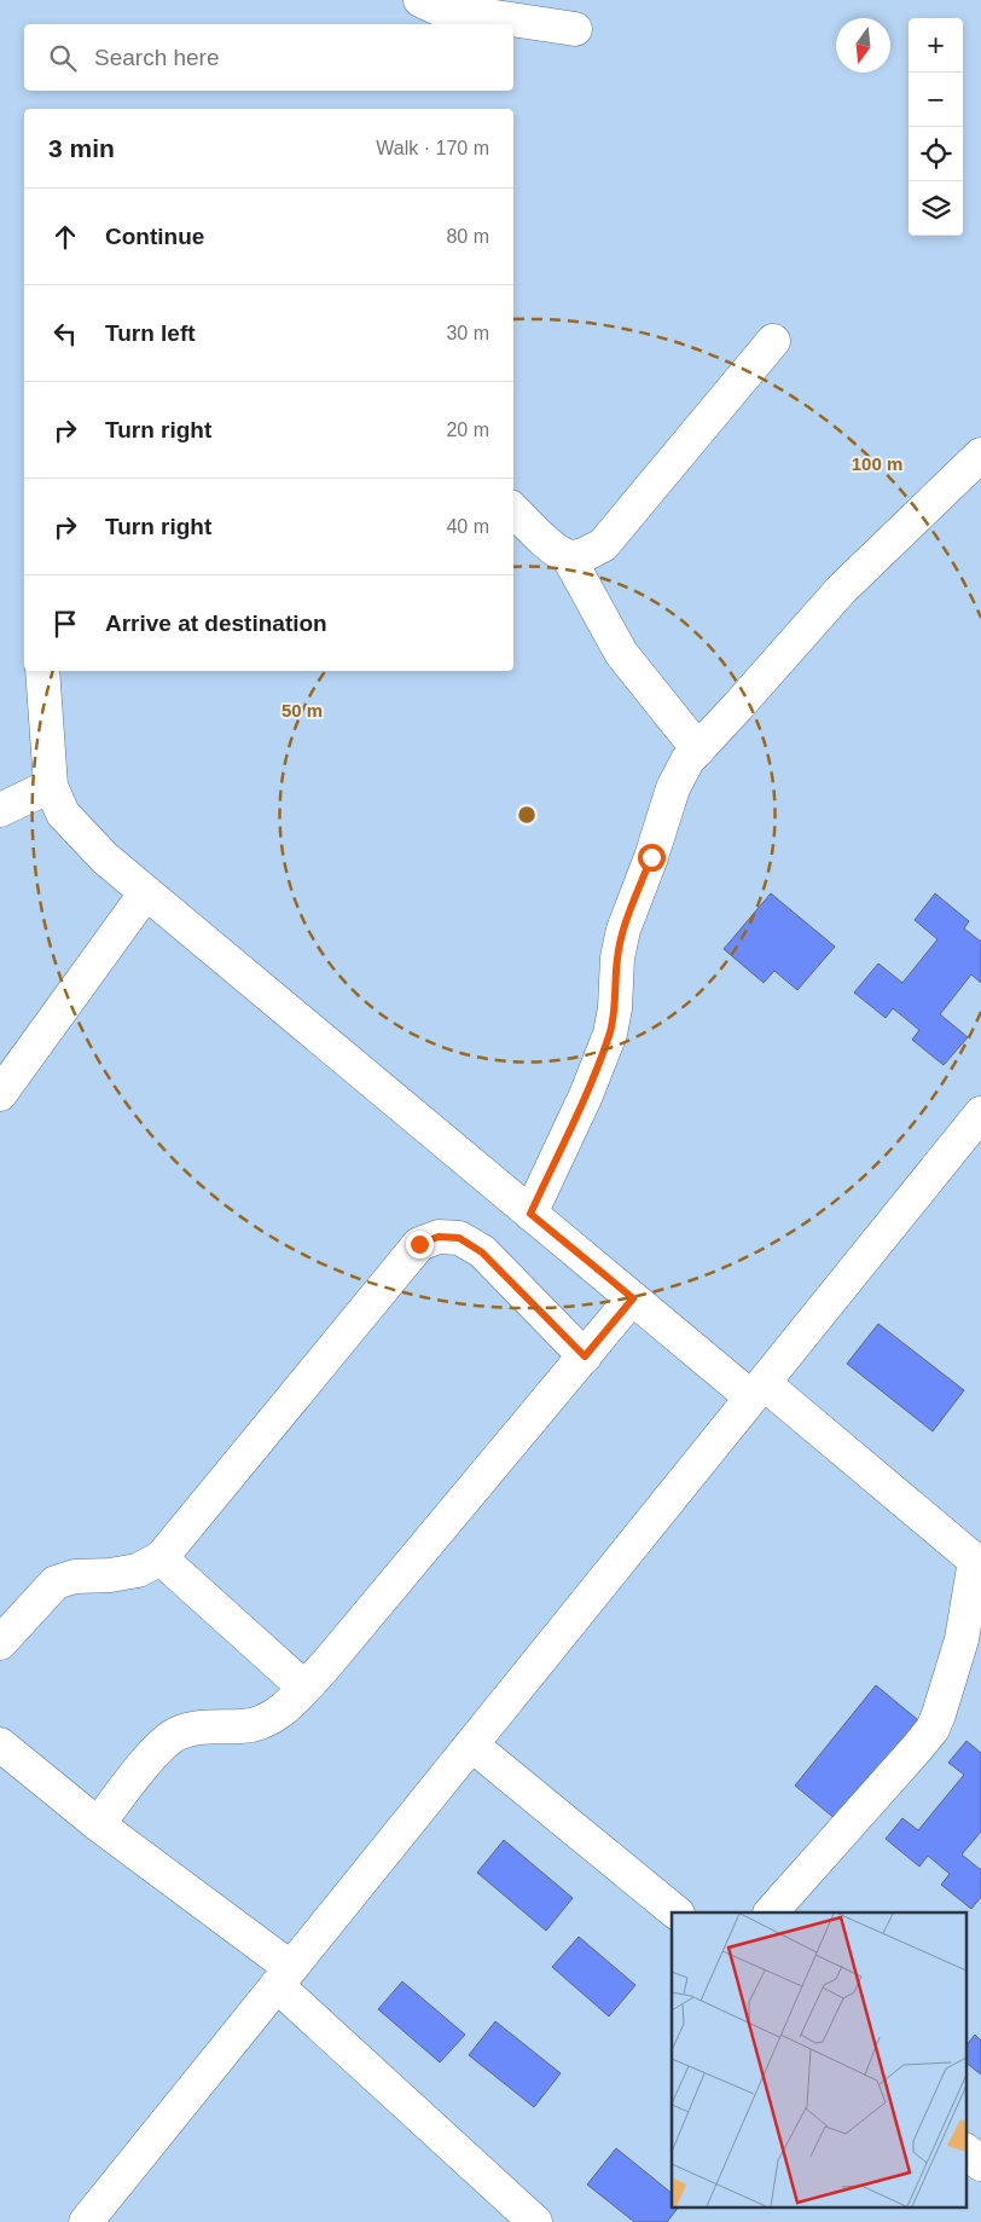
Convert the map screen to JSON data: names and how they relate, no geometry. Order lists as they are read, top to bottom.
{
  "north": "bottom",
  "page": {
    "map_buttons": ["+", "−"],
    "search": "Search here",
    "heading": ["3 min", "Walk · 170 m"],
    "list": [
      ["Continue", "80 m"],
      ["Turn left", "30 m"],
      ["Turn right", "20 m"],
      ["Turn right", "40 m"],
      "Arrive at destination"
    ]
  },
  "rings": ["100 m", "50 m"]
}
